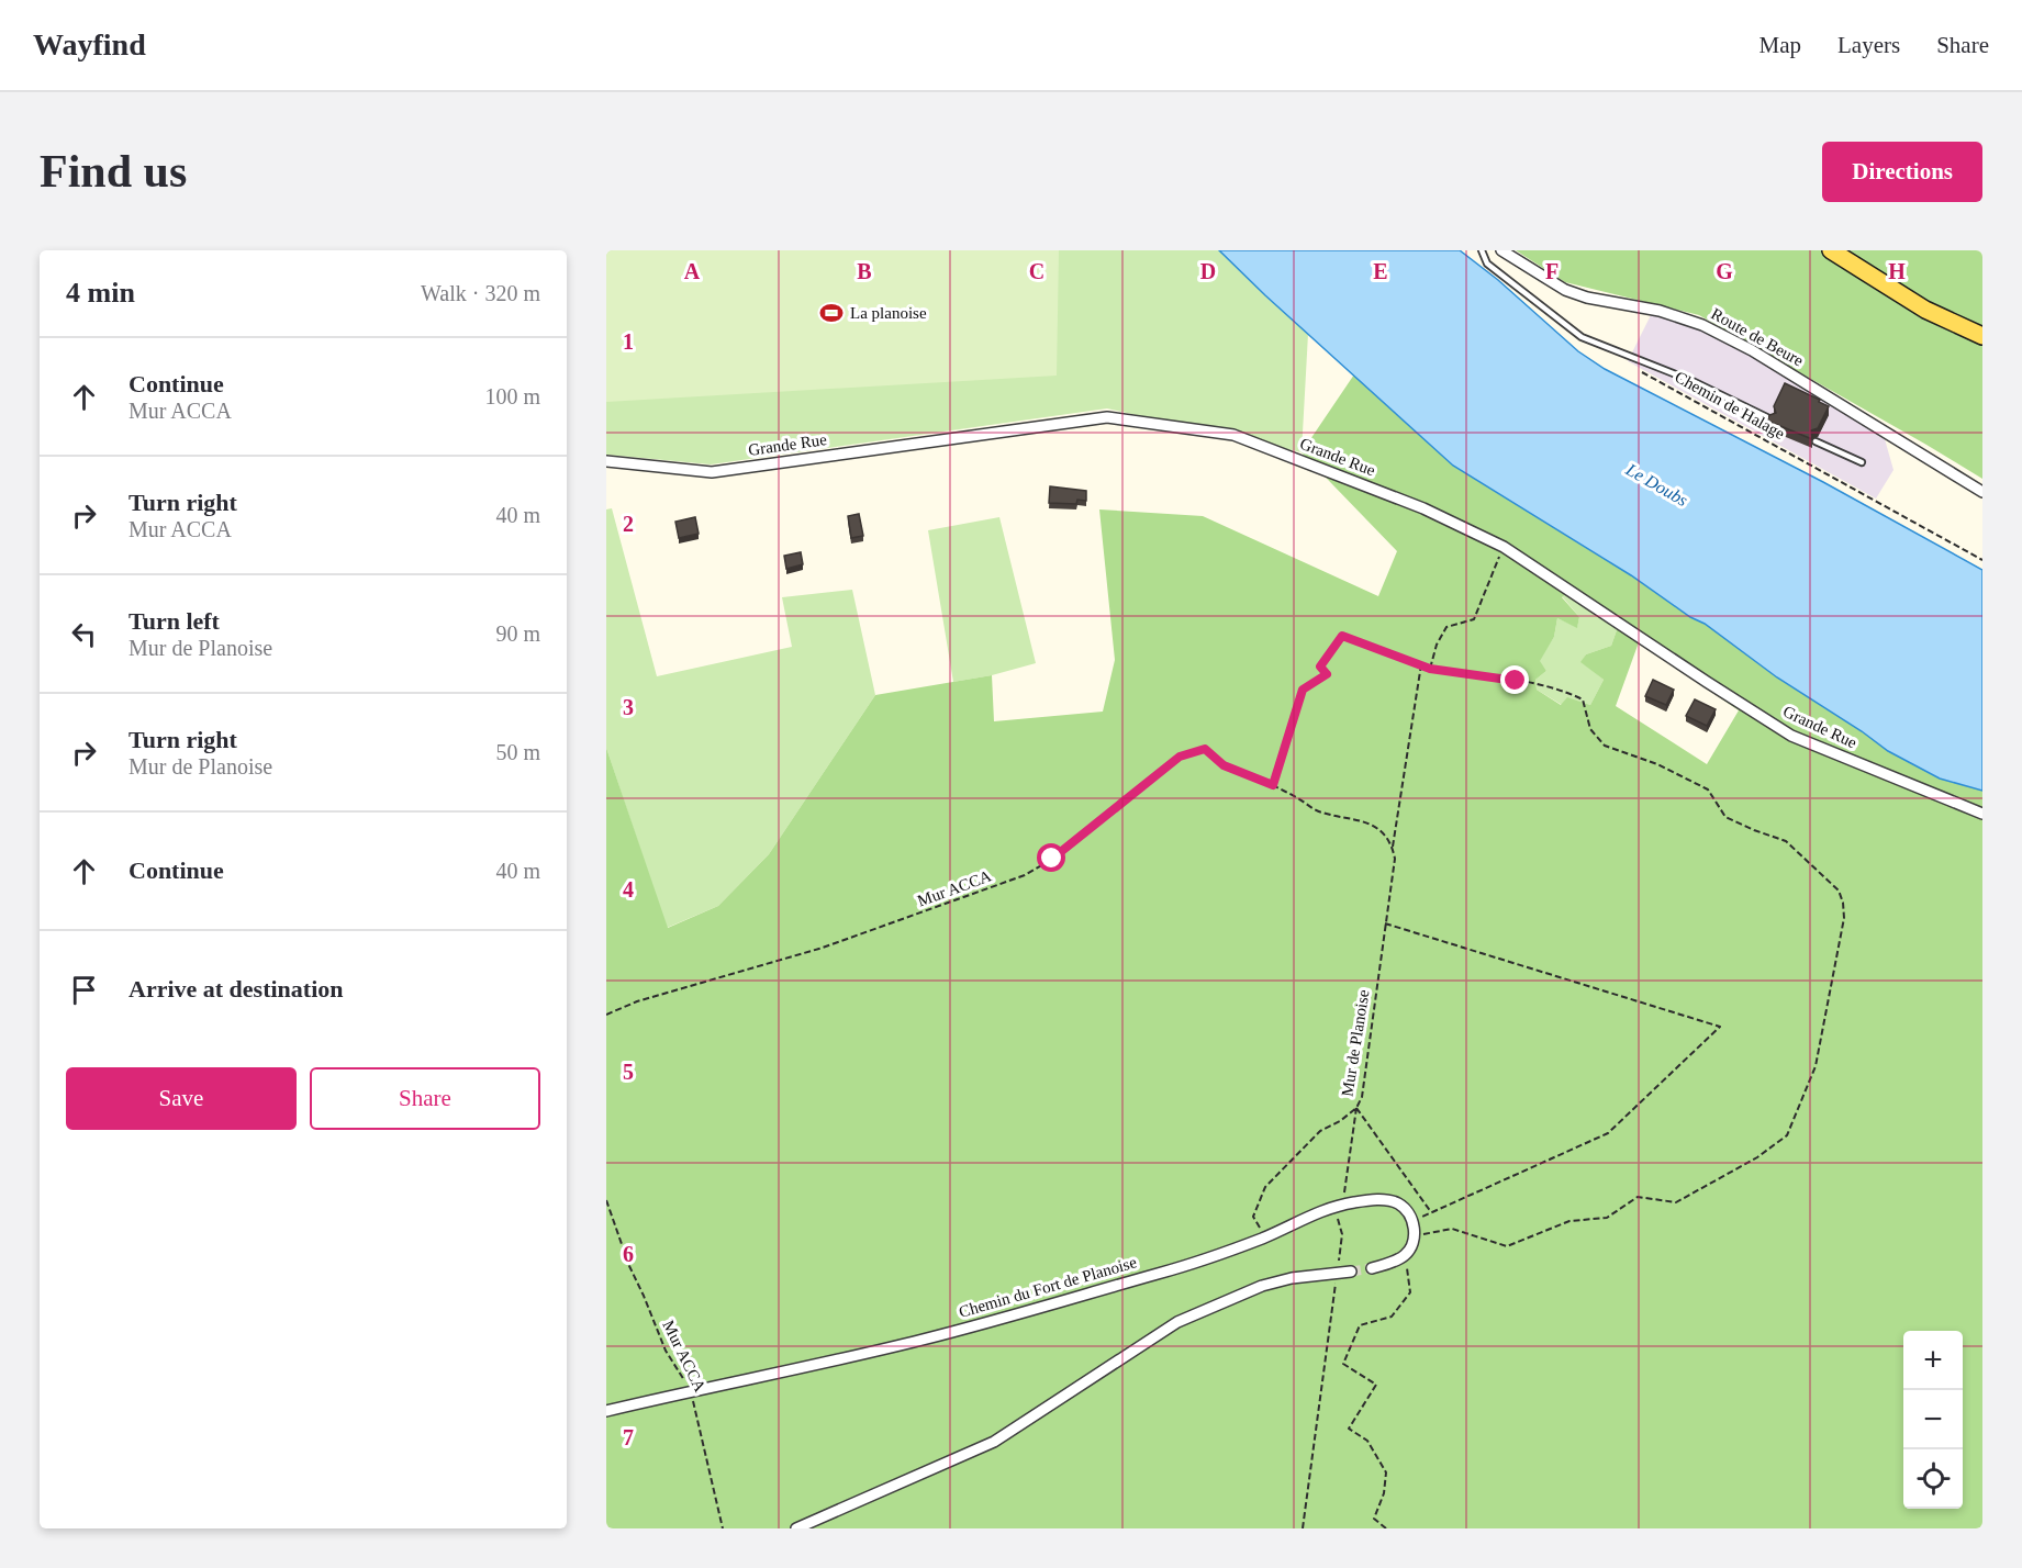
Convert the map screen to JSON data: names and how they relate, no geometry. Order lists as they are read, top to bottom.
{
  "streets": {
    "street": ["Route de Beure", "Grande Rue", "Chemin du Fort de Planoise"],
    "path": ["Chemin de Halage", "Mur ACCA", "Mur de Planoise"]
  },
  "crossings": [
    ["Mur ACCA", "Chemin du Fort de Planoise"],
    ["Mur de Planoise", "Chemin du Fort de Planoise"]
  ],
  "water": ["Le Doubs"],
  "places": {
    "sports": ["La planoise"]
  },
  "page": {
    "header": "Wayfind",
    "nav": ["Map", "Layers", "Share"],
    "buttons": [
      "Directions",
      ["Save", "Share"]
    ],
    "title": "Find us",
    "heading": ["4 min", "Walk · 320 m"],
    "list": [
      ["Continue", "Mur ACCA", "100 m"],
      ["Turn right", "Mur ACCA", "40 m"],
      ["Turn left", "Mur de Planoise", "90 m"],
      ["Turn right", "Mur de Planoise", "50 m"],
      ["Continue", "40 m"],
      "Arrive at destination"
    ],
    "map_buttons": ["+", "−"]
  },
  "grid": {
    "columns": [
      "A",
      "B",
      "C",
      "D",
      "E",
      "F",
      "G",
      "H"
    ],
    "rows": [
      "1",
      "2",
      "3",
      "4",
      "5",
      "6",
      "7"
    ]
  }
}
